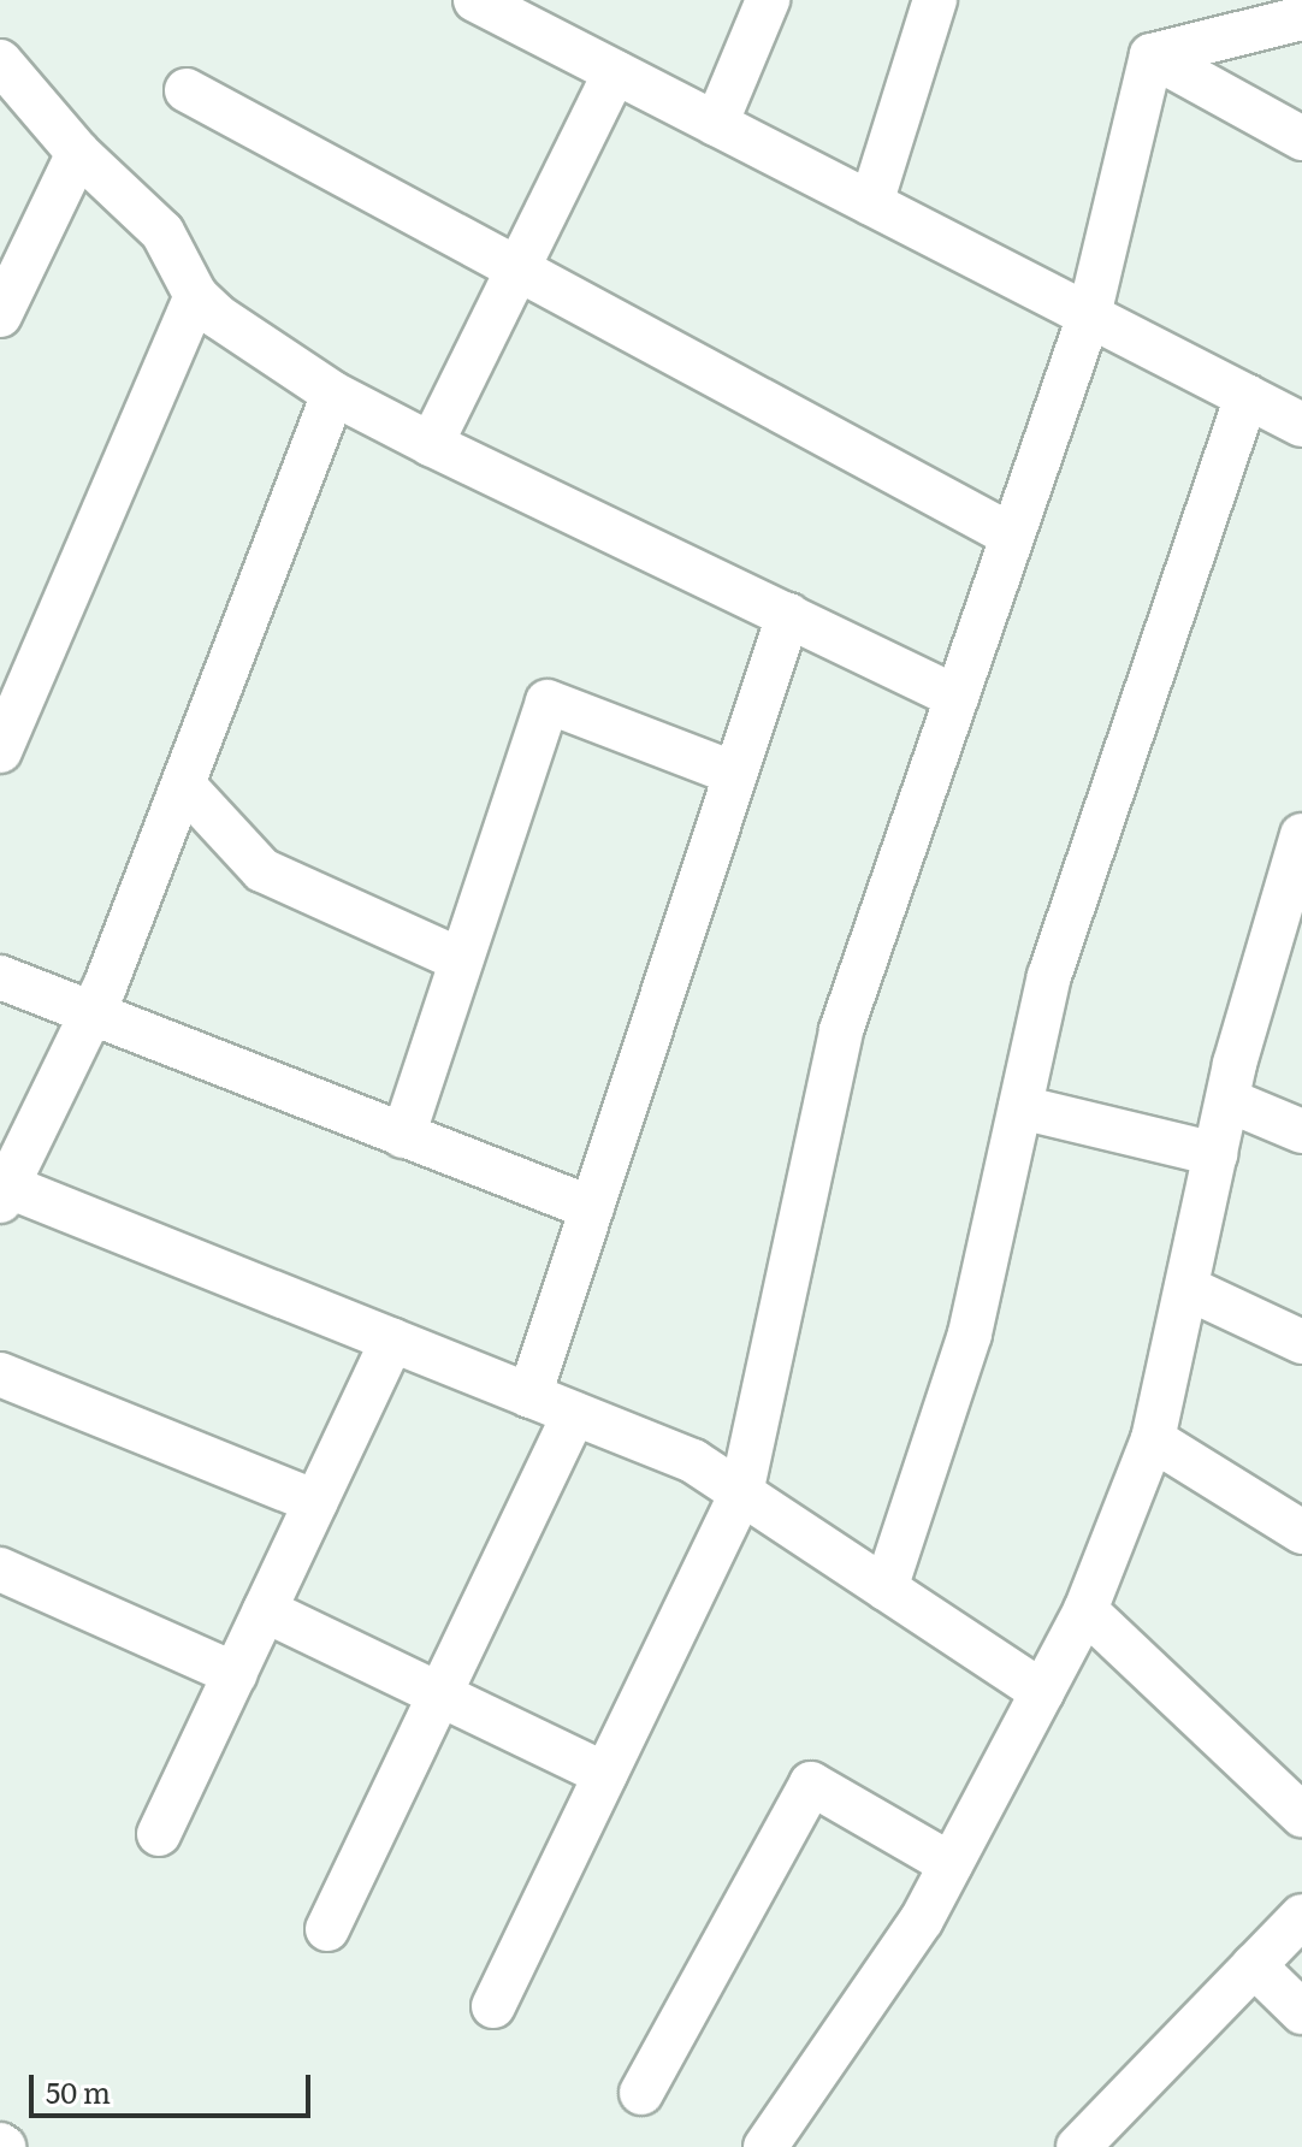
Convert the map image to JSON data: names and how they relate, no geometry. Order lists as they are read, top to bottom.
{
  "scale_bar": "50 m"
}
